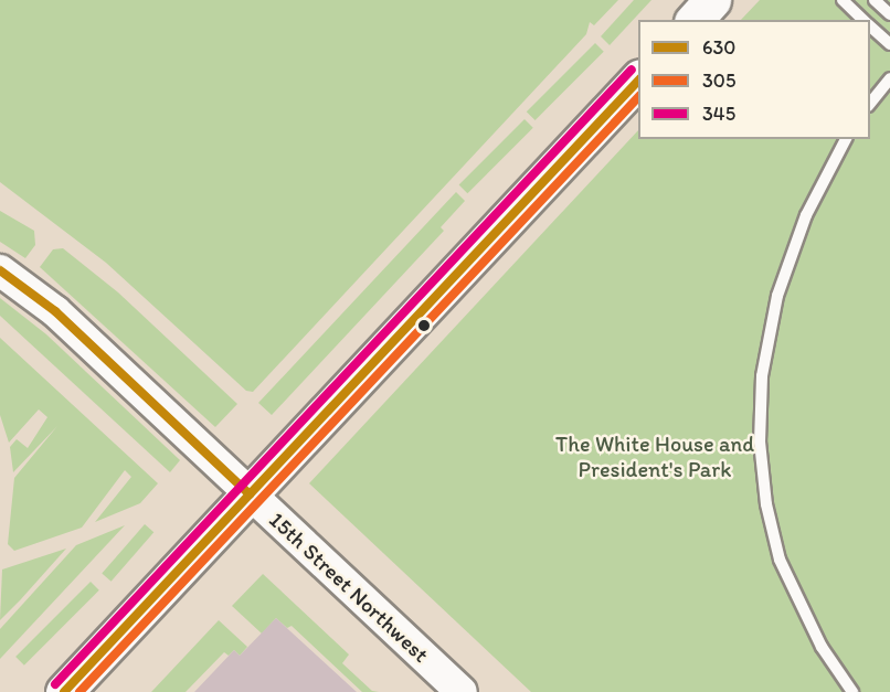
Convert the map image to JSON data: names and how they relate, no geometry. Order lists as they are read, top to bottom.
{
  "streets": {
    "main road": ["15th Street Northwest"]
  },
  "parks": ["The White House and President's Park"],
  "lines": ["transit line 345", "transit line 630", "transit line 305"],
  "legend": ["630", "305", "345"]
}
